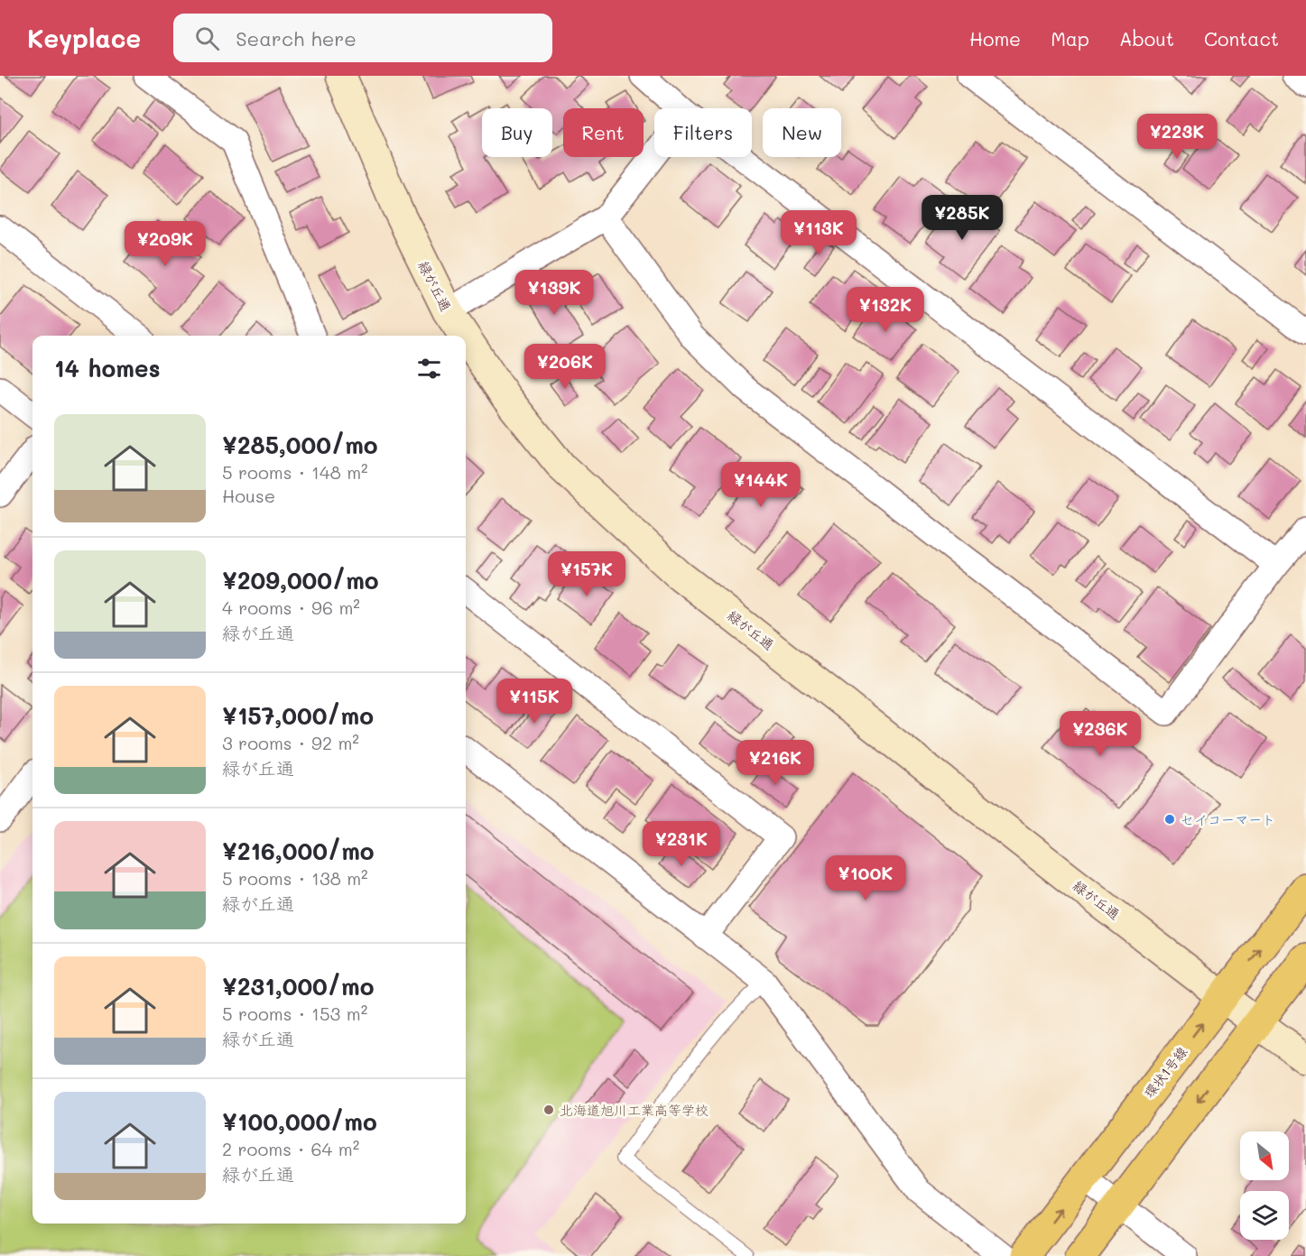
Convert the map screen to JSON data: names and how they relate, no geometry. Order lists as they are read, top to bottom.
{
  "streets": {
    "main road": ["環状1号線"],
    "street": ["緑が丘通"]
  },
  "crossings": [
    ["緑が丘通", "環状1号線"]
  ],
  "places": ["セイコーマート", "北海道旭川工業高等学校"],
  "north": "bottom right",
  "page": {
    "header": "Keyplace",
    "search": "Search here",
    "nav": [
      "Home",
      "Map",
      "About",
      "Contact"
    ],
    "chip": [
      "Buy",
      "Rent",
      "Filters",
      "New"
    ],
    "price": [
      "¥223K",
      "¥285K",
      "¥113K",
      "¥209K",
      "¥139K",
      "¥132K",
      "¥206K",
      "¥144K",
      "¥157K",
      "¥115K",
      "¥236K",
      "¥216K",
      "¥231K",
      "¥100K"
    ],
    "heading": "14 homes",
    "list": [
      {
        "name": "¥285,000/mo",
        "note": "5 rooms · 148 m² · House"
      },
      {
        "name": "¥209,000/mo",
        "note": "4 rooms · 96 m² · 緑が丘通"
      },
      {
        "name": "¥157,000/mo",
        "note": "3 rooms · 92 m² · 緑が丘通"
      },
      {
        "name": "¥216,000/mo",
        "note": "5 rooms · 138 m² · 緑が丘通"
      },
      {
        "name": "¥231,000/mo",
        "note": "5 rooms · 153 m² · 緑が丘通"
      },
      {
        "name": "¥100,000/mo",
        "note": "2 rooms · 64 m² · 緑が丘通"
      }
    ]
  }
}
